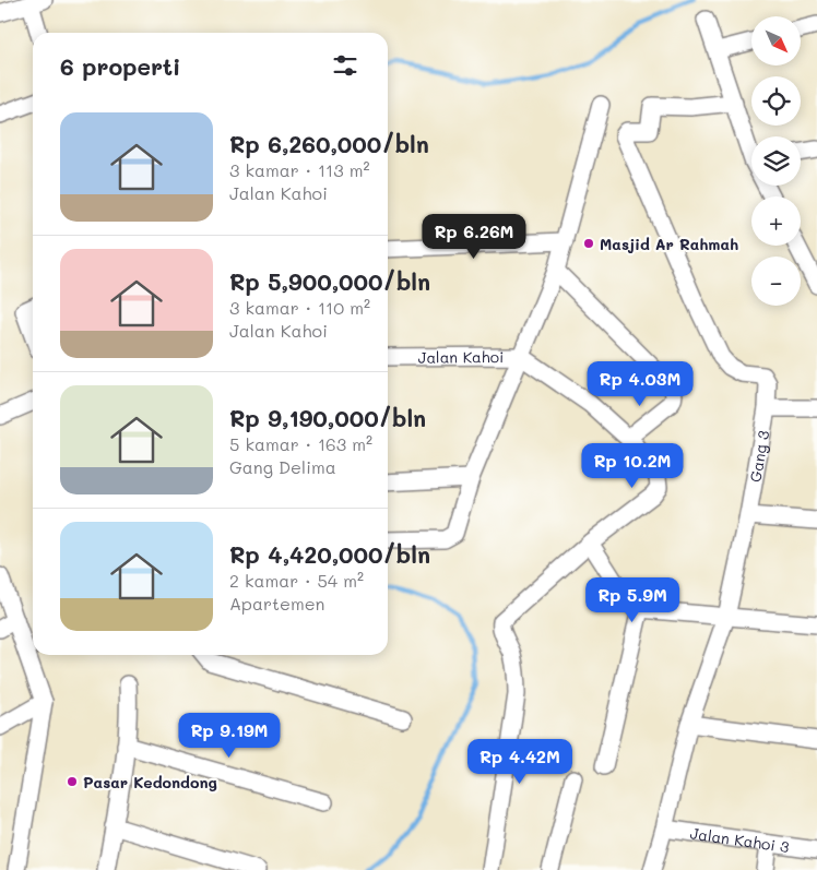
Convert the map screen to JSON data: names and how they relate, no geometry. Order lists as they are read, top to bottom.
{
  "streets": {
    "street": ["Jalan Kahoi", "Gang 3", "Jalan Kahoi 3"]
  },
  "crossings": [
    ["Gang 3", "Jalan Kahoi 3"]
  ],
  "places": ["Masjid Ar Rahmah", "Pasar Kedondong"],
  "north": "bottom right",
  "page": {
    "map_buttons": ["+", "−"],
    "heading": "6 properti",
    "list": [
      {
        "name": "Rp 6,260,000/bln",
        "note": "3 kamar · 113 m² · Jalan Kahoi"
      },
      {
        "name": "Rp 5,900,000/bln",
        "note": "3 kamar · 110 m² · Jalan Kahoi"
      },
      {
        "name": "Rp 9,190,000/bln",
        "note": "5 kamar · 163 m² · Gang Delima"
      },
      {
        "name": "Rp 4,420,000/bln",
        "note": "2 kamar · 54 m² · Apartemen"
      }
    ],
    "price": [
      "Rp 6.26M",
      "Rp 4.03M",
      "Rp 10.2M",
      "Rp 5.9M",
      "Rp 9.19M",
      "Rp 4.42M"
    ]
  }
}
